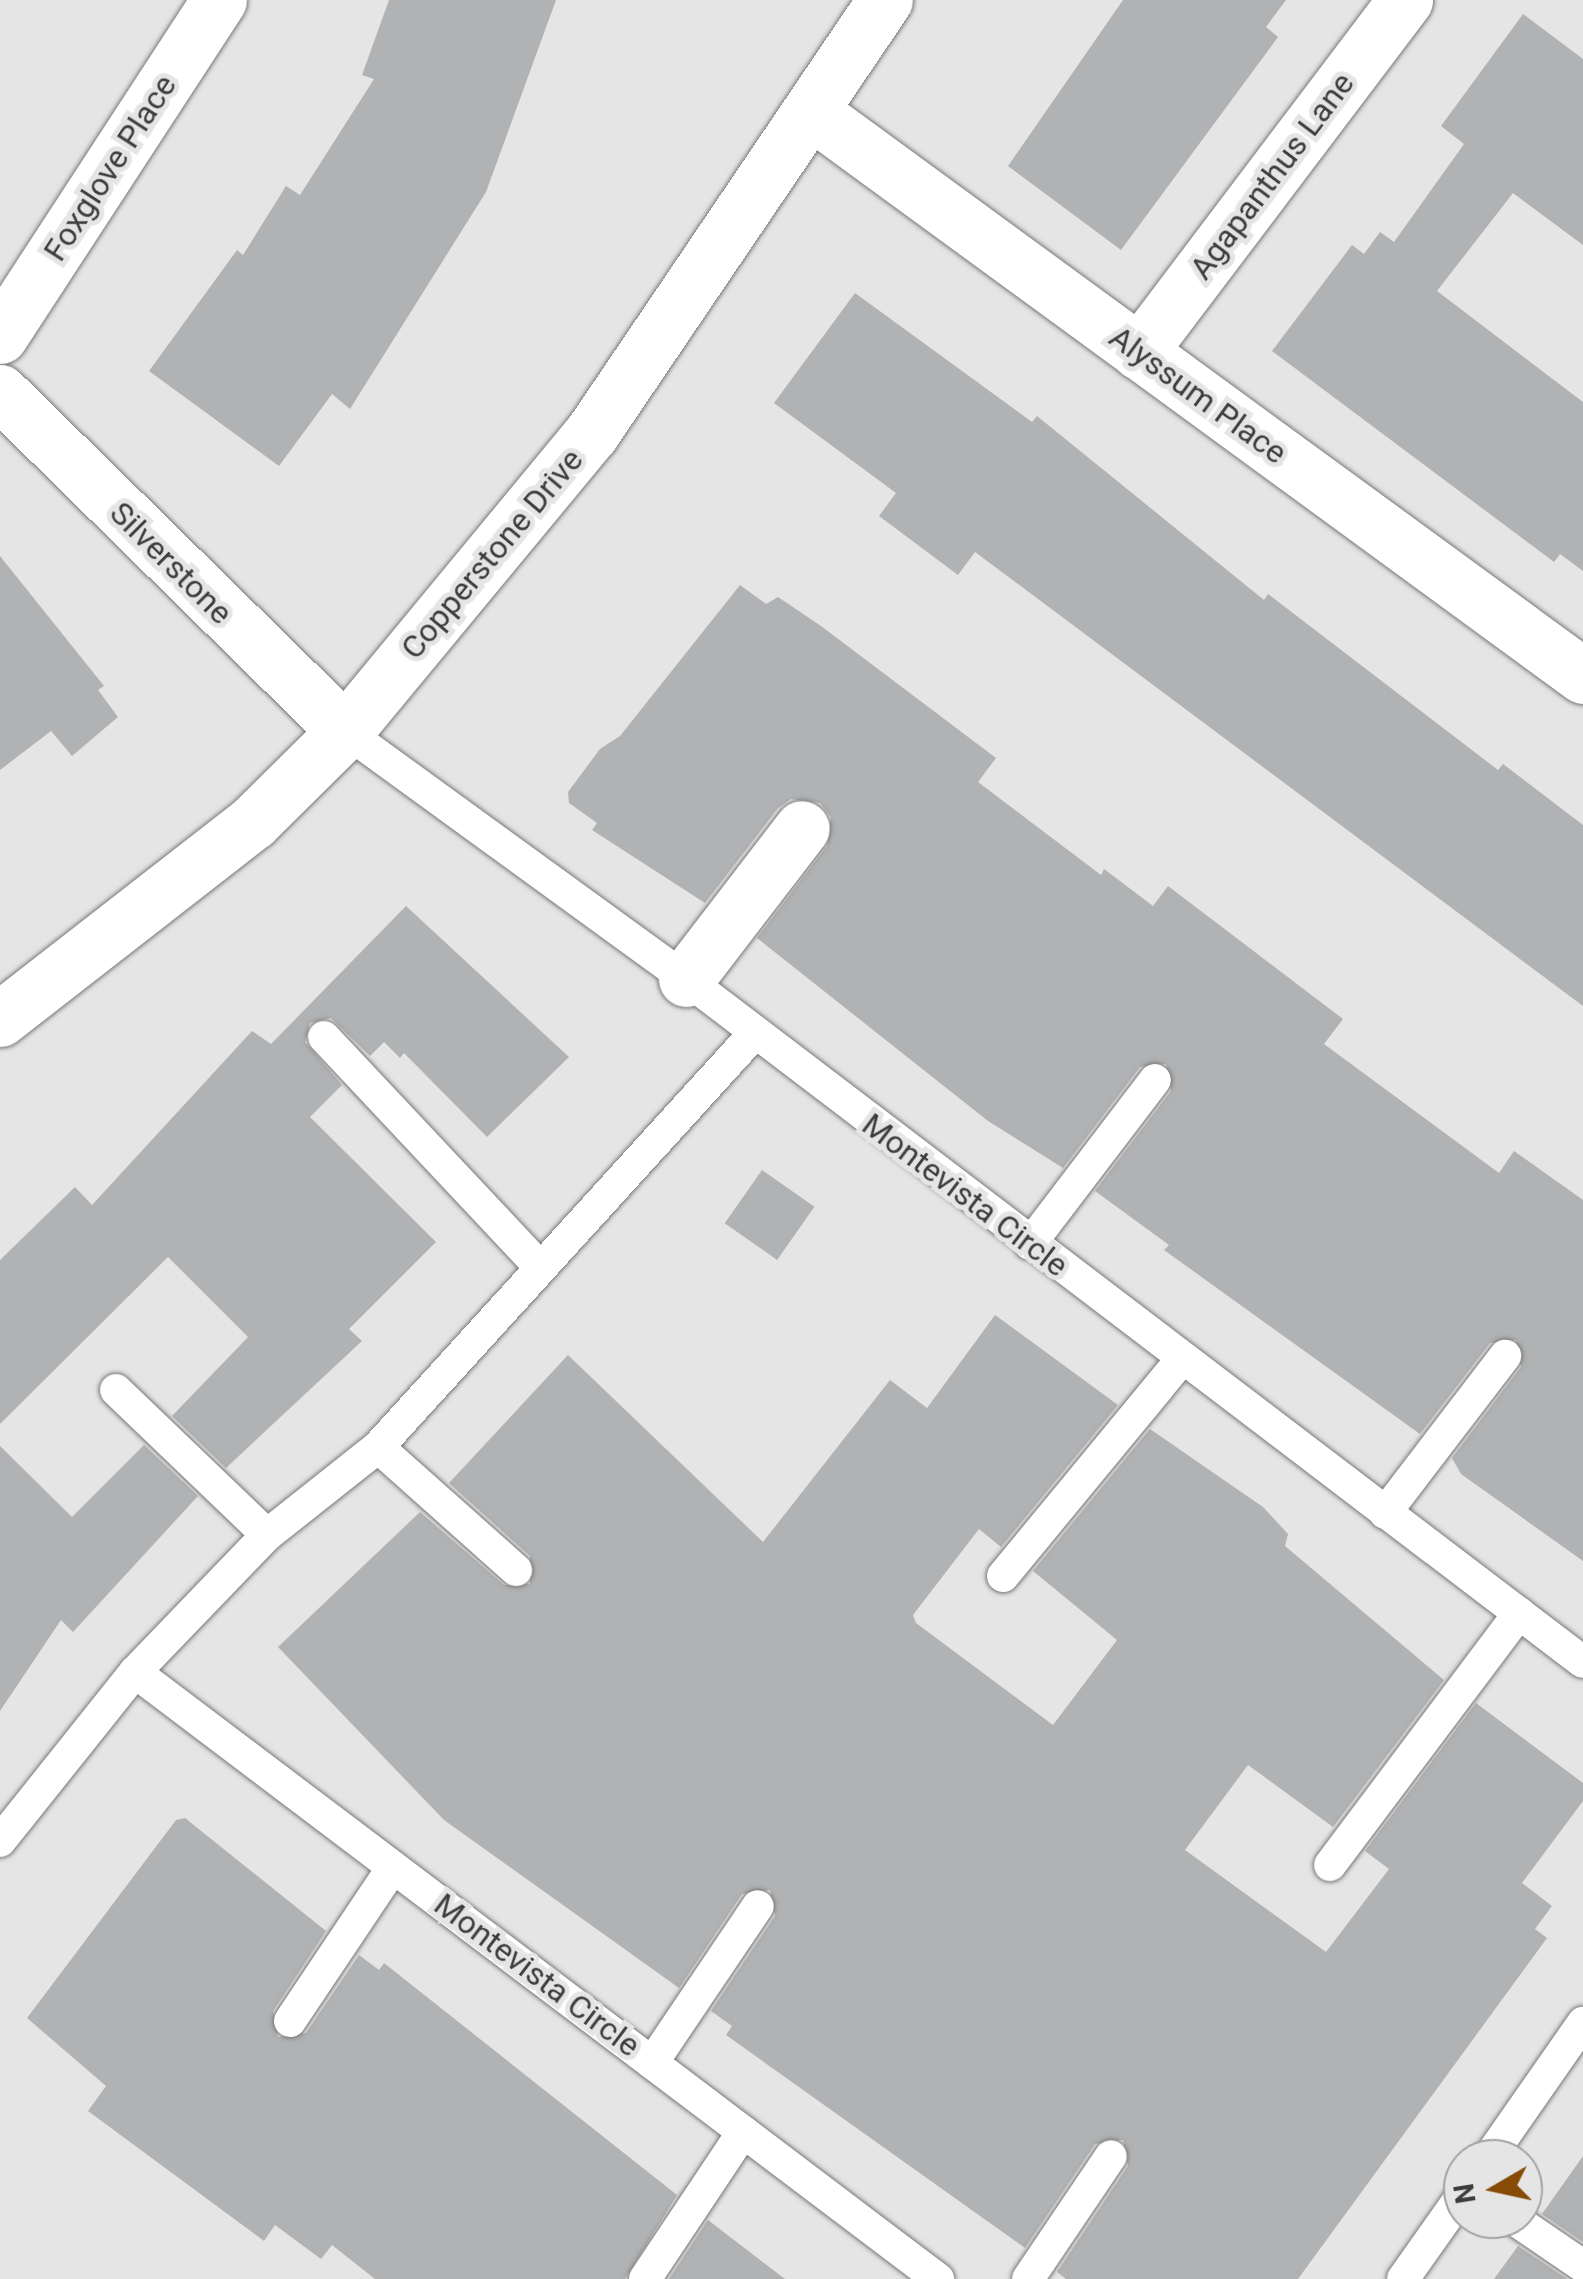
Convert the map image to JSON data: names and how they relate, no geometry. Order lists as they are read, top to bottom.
{
  "streets": {
    "street": [
      "Foxglove Place",
      "Agapanthus Lane",
      "Alyssum Place",
      "Copperstone Drive",
      "Silverstone"
    ],
    "lane": ["Montevista Circle"]
  },
  "crossings": [
    ["Agapanthus Lane", "Alyssum Place"],
    ["Alyssum Place", "Copperstone Drive"],
    ["Copperstone Drive", "Silverstone"],
    ["Copperstone Drive", "Montevista Circle"],
    ["Silverstone", "Montevista Circle"]
  ],
  "north": "left"
}
